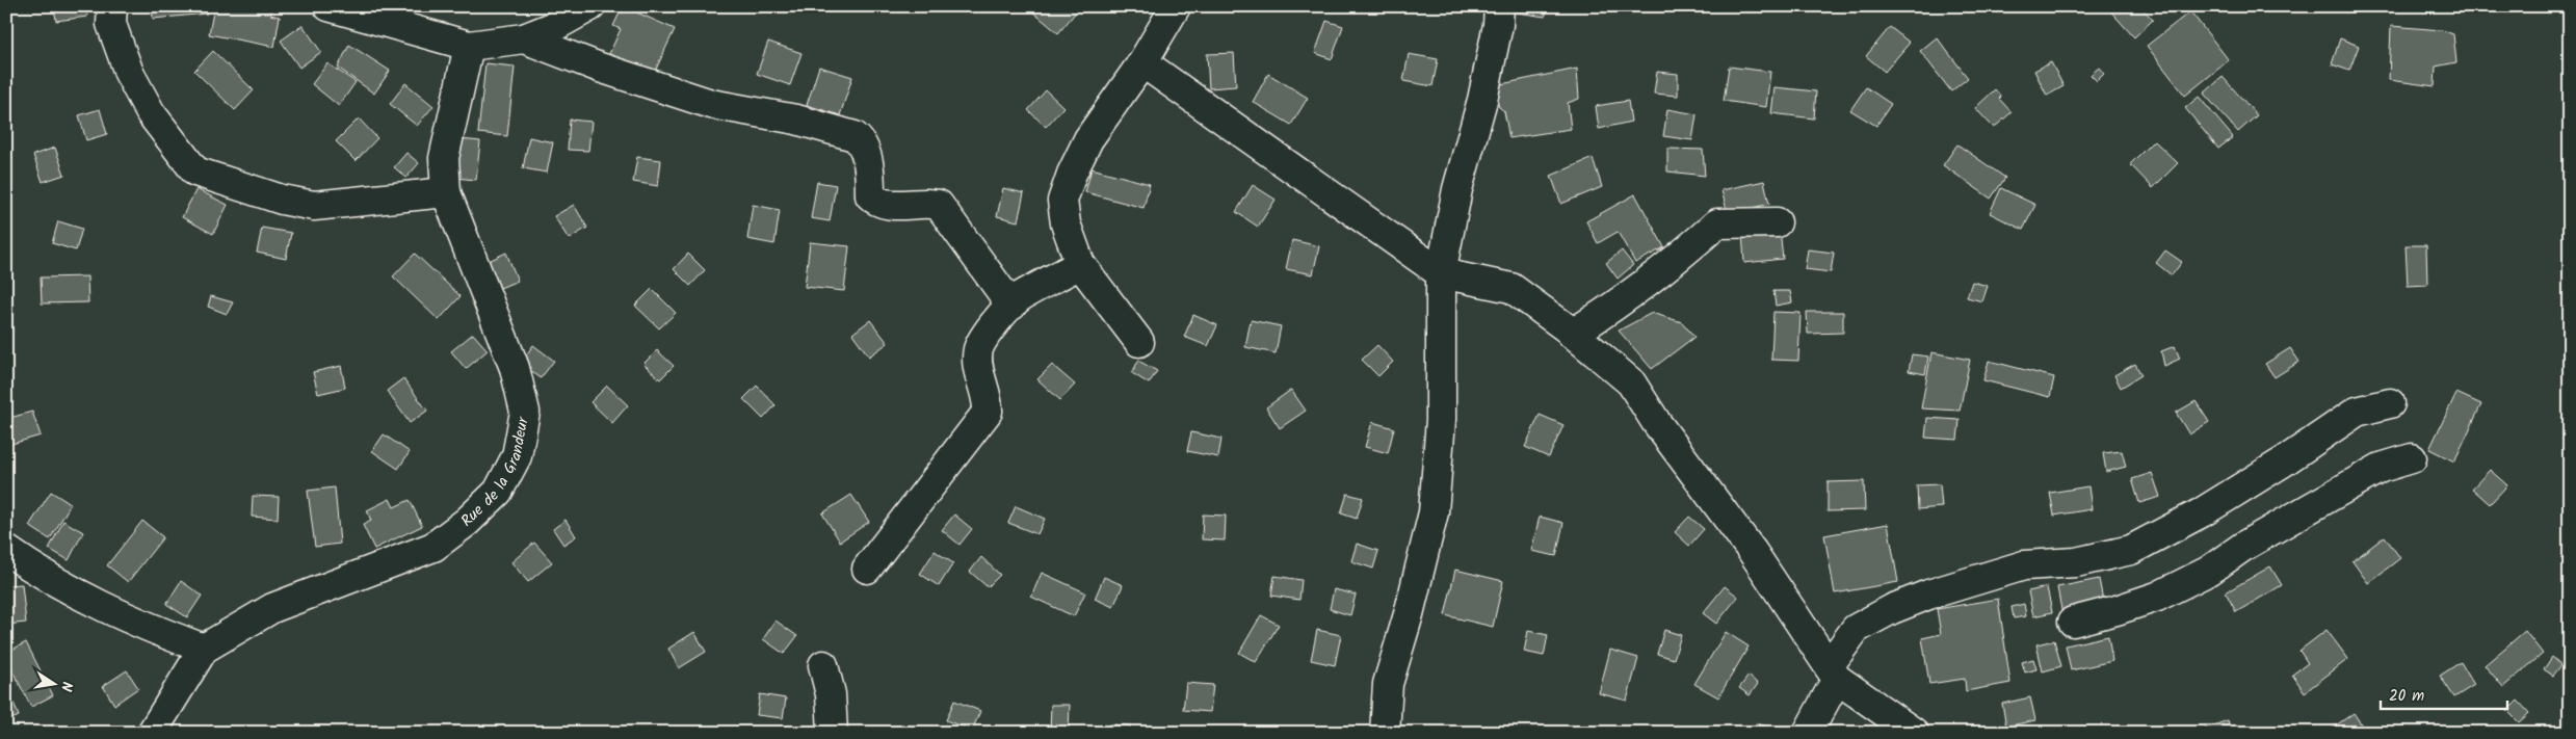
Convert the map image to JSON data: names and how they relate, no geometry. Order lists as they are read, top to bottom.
{
  "streets": {
    "street": ["Rue de la Grandeur"]
  },
  "scale_bar": "20 m",
  "north": "right"
}
